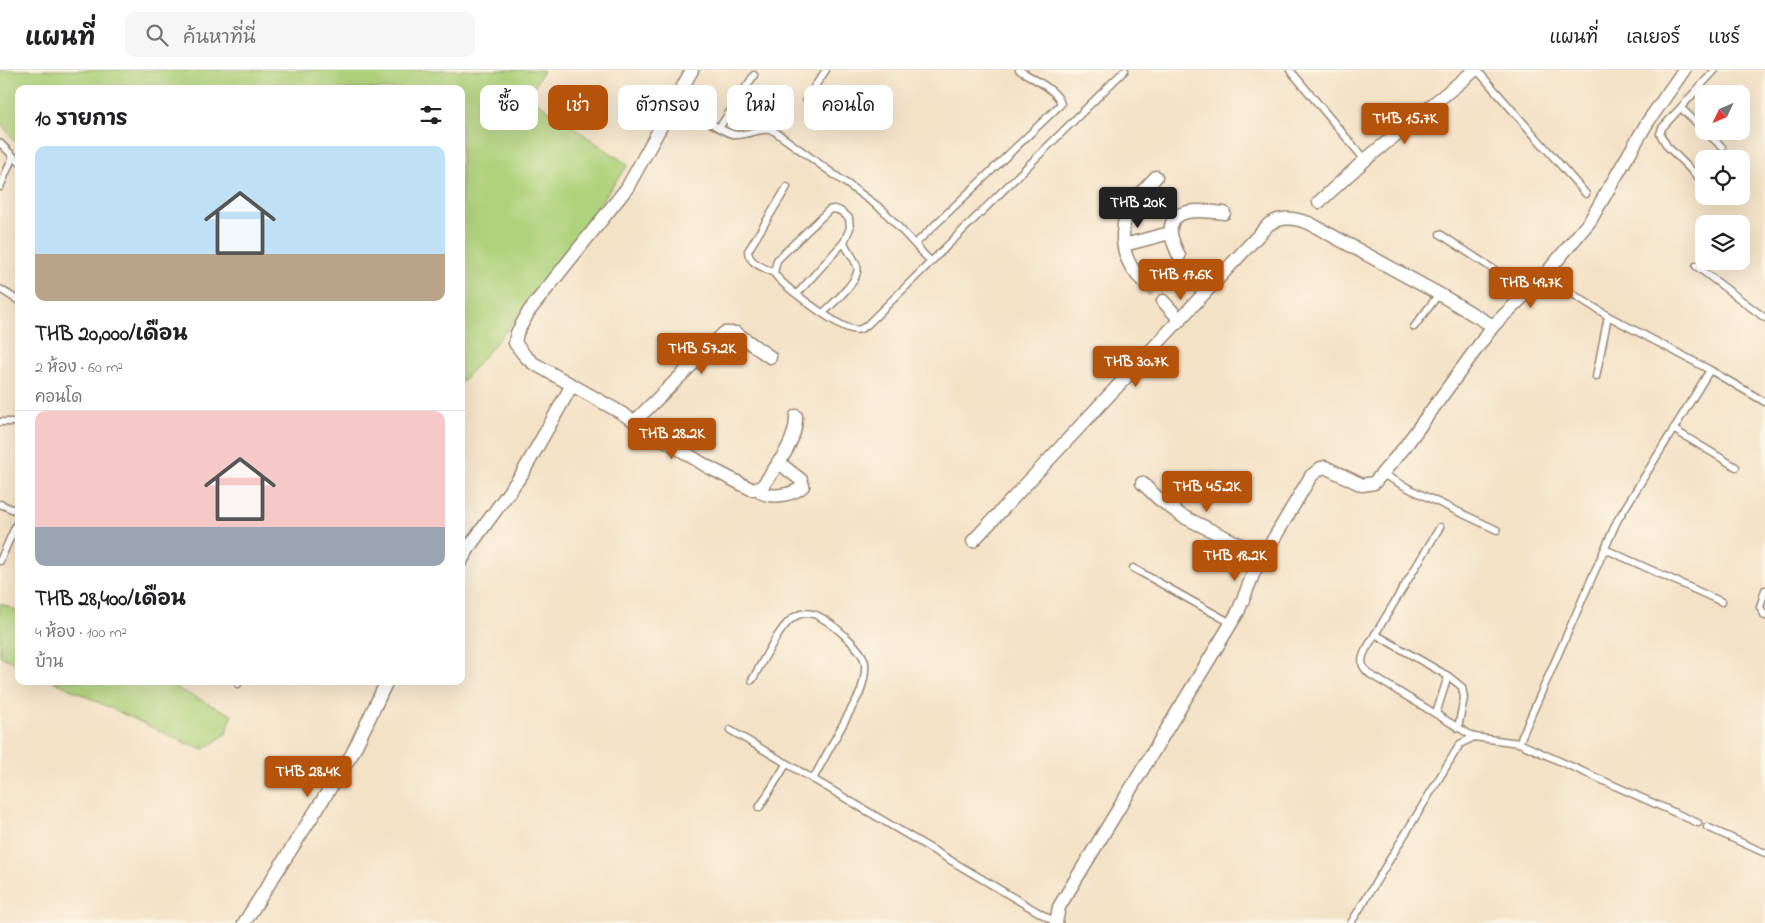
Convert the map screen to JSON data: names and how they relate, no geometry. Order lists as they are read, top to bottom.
{
  "north": "bottom left",
  "page": {
    "header": "แผนที่",
    "search": "ค้นหาที่นี่",
    "nav": ["แผนที่", "เลเยอร์", "แชร์"],
    "chip": [
      "ซื้อ",
      "เช่า",
      "ตัวกรอง",
      "ใหม่",
      "คอนโด"
    ],
    "heading": "10 รายการ",
    "price": [
      "THB 15.7K",
      "THB 20K",
      "THB 17.6K",
      "THB 49.7K",
      "THB 57.2K",
      "THB 30.7K",
      "THB 28.2K",
      "THB 45.2K",
      "THB 18.2K",
      "THB 28.4K"
    ],
    "list": [
      {
        "name": "THB 20,000/เดือน",
        "note": "2 ห้อง · 60 m² · คอนโด"
      },
      {
        "name": "THB 28,400/เดือน",
        "note": "4 ห้อง · 100 m² · บ้าน"
      }
    ]
  }
}
